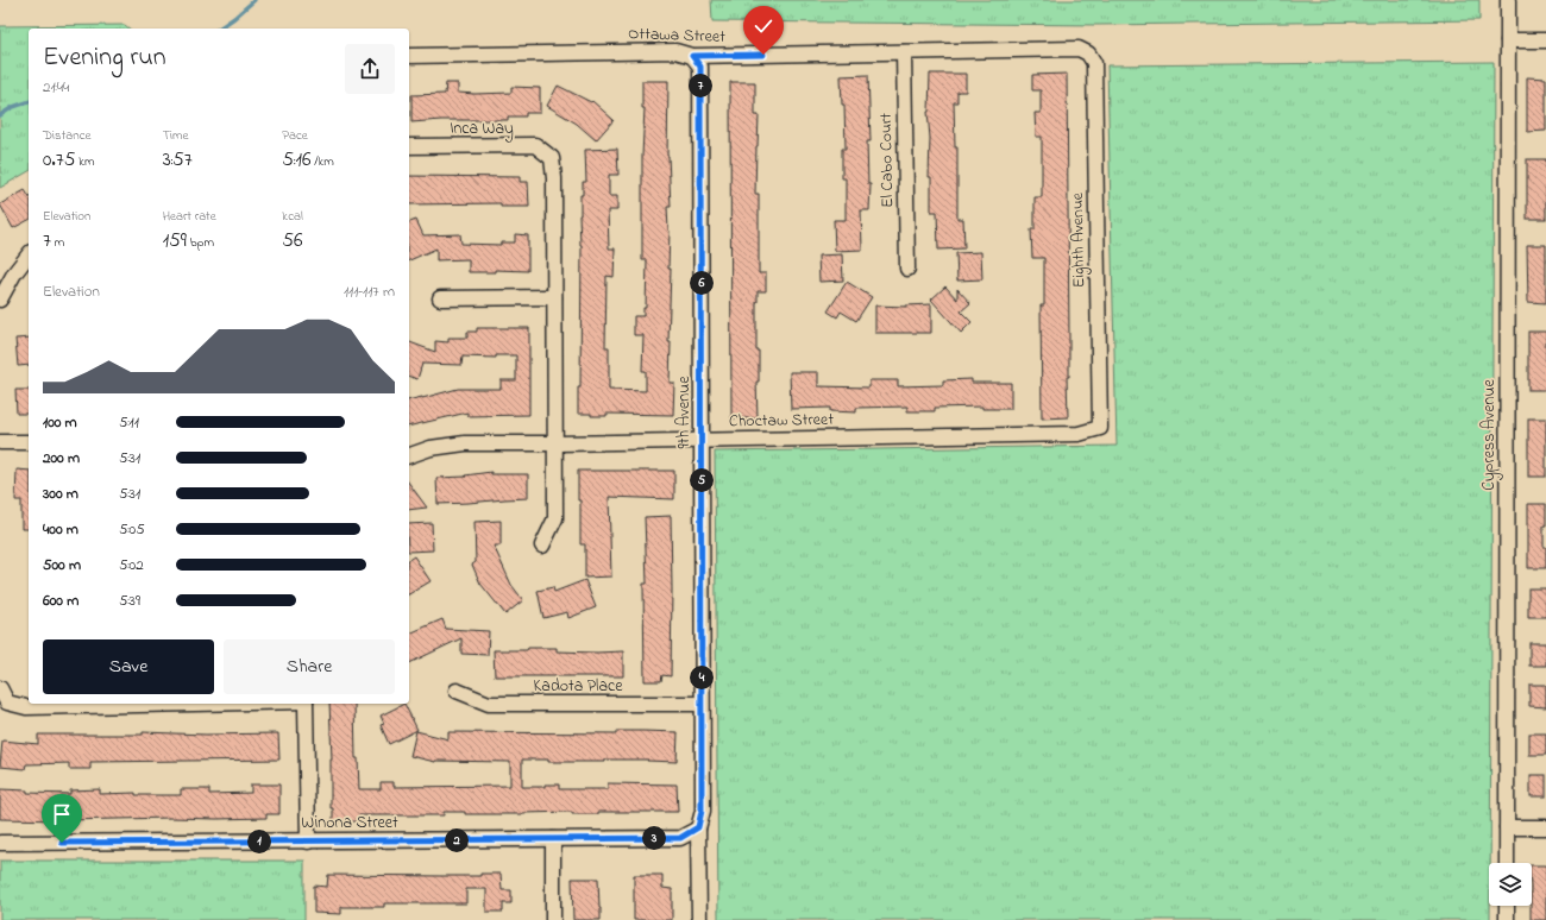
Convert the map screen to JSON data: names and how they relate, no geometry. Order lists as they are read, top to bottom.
{
  "streets": {
    "street": [
      "Ottawa Street",
      "Inca Way",
      "El Cabo Court",
      "Eighth Avenue",
      "9th Avenue",
      "Choctaw Street",
      "Cypress Avenue",
      "Kadota Place",
      "Winona Street"
    ]
  },
  "crossings": [
    ["Ottawa Street", "El Cabo Court"],
    ["Ottawa Street", "Eighth Avenue"],
    ["Ottawa Street", "9th Avenue"],
    ["Eighth Avenue", "Choctaw Street"],
    ["9th Avenue", "Choctaw Street"],
    ["9th Avenue", "Kadota Place"],
    ["9th Avenue", "Winona Street"]
  ],
  "page": {
    "heading": ["Evening run", "21:44"],
    "pins": [
      "7",
      "6",
      "5",
      "4",
      "3",
      "2",
      "1"
    ],
    "stats": [
      ["Distance", "0.75 km"],
      ["Time", "3:57"],
      ["Pace", "5:16 /km"],
      ["Elevation", "7 m"],
      ["Heart rate", "159 bpm"],
      ["kcal", "56"]
    ],
    "chart": ["Elevation", "111–117 m"],
    "list": [
      {
        "name": "100 m",
        "note": "5:11"
      },
      {
        "name": "200 m",
        "note": "5:31"
      },
      {
        "name": "300 m",
        "note": "5:31"
      },
      {
        "name": "400 m",
        "note": "5:05"
      },
      {
        "name": "500 m",
        "note": "5:02"
      },
      {
        "name": "600 m",
        "note": "5:39"
      }
    ],
    "buttons": ["Save", "Share"]
  }
}
